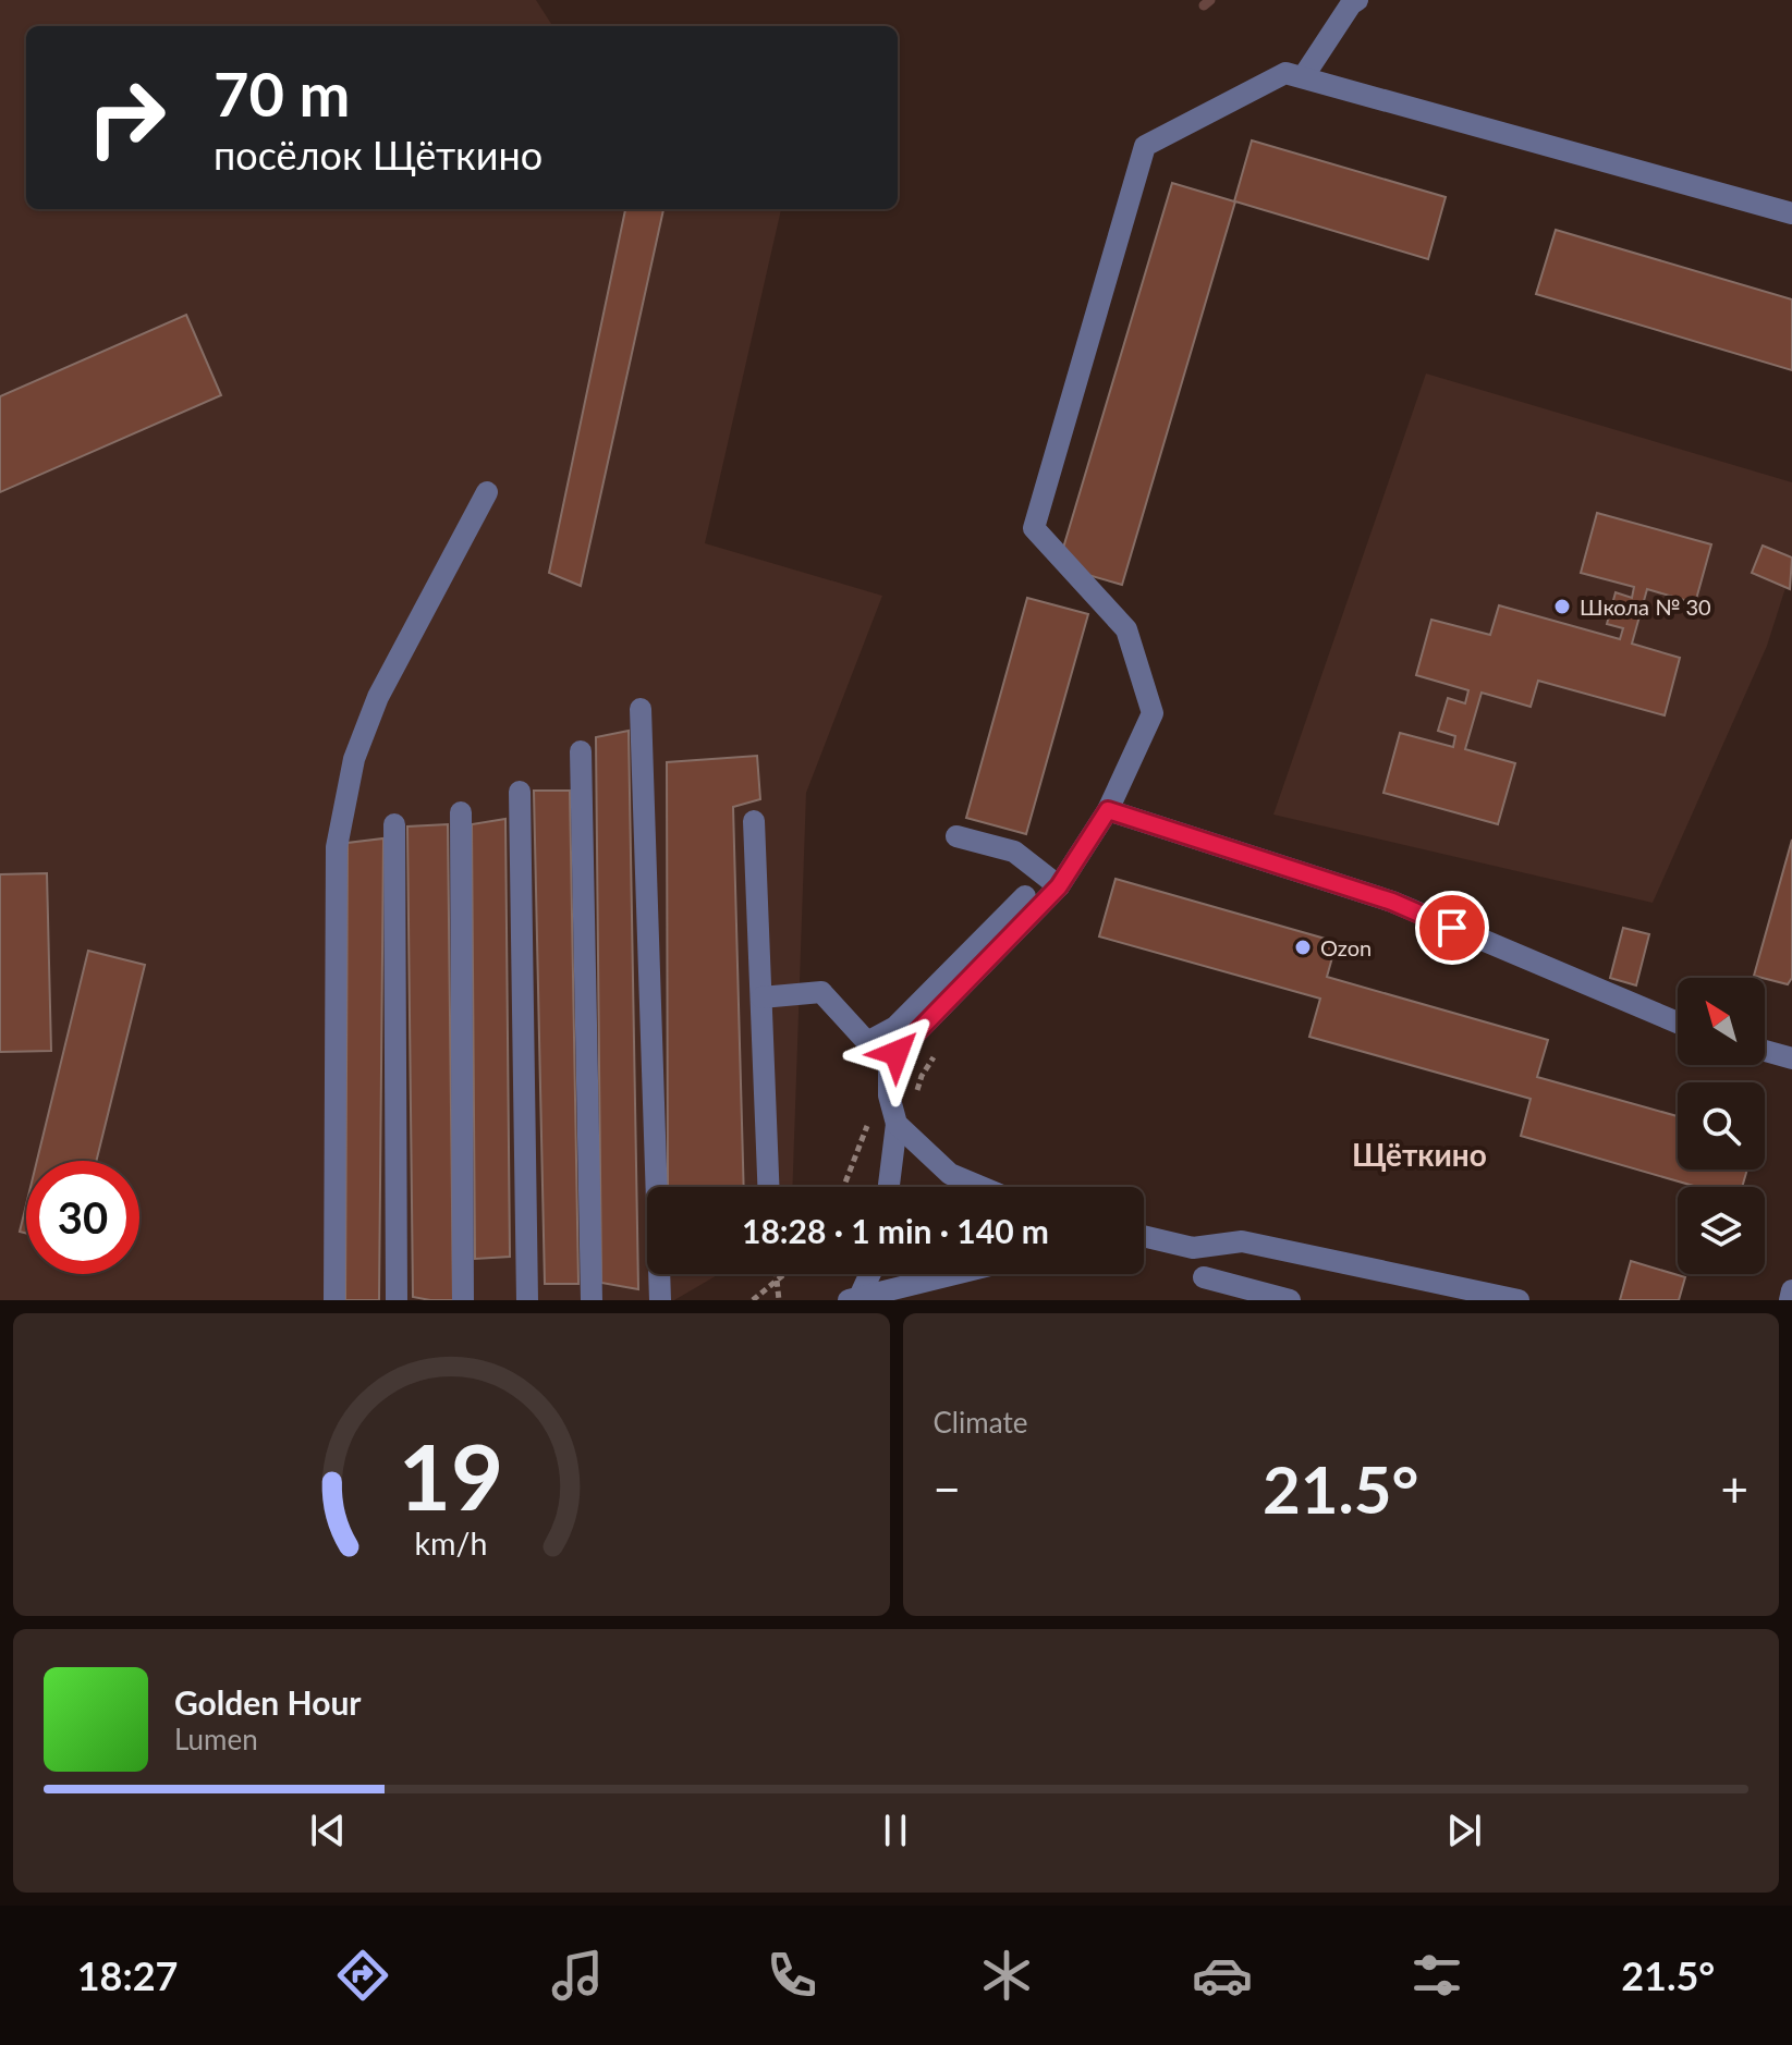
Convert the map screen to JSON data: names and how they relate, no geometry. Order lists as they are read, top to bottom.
{
  "districts": ["Щёткино"],
  "places": ["Школа № 30", "Ozon"],
  "north": "top left",
  "page": {
    "turn": ["70 m", "посёлок Щёткино"],
    "limit": "30",
    "trip": "18:28 · 1 min · 140 m",
    "tile": "Climate",
    "heat": ["−", "21.5°", "+"],
    "song": ["Golden Hour", "Lumen"],
    "tabs": ["18:27", "21.5°"],
    "gauge": ["19", "km/h"]
  }
}
